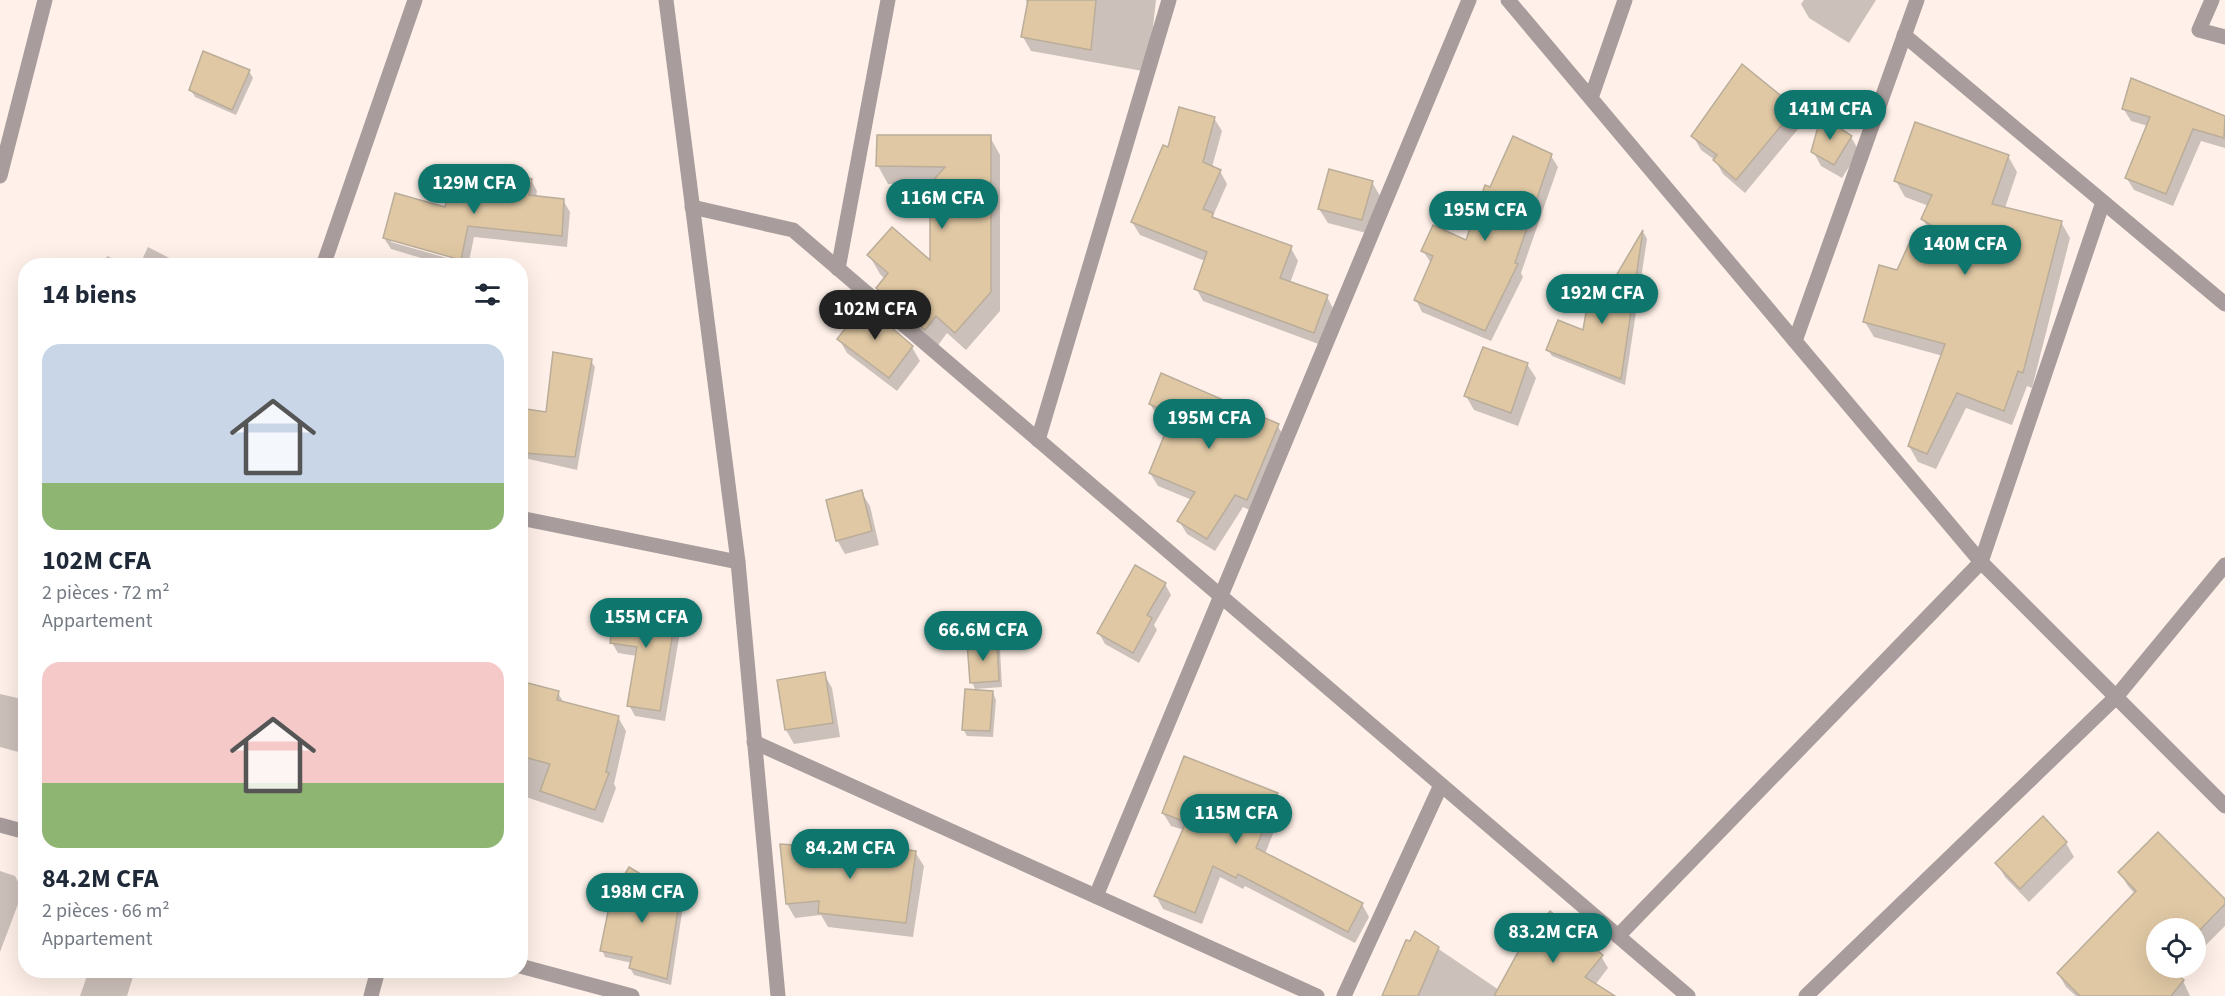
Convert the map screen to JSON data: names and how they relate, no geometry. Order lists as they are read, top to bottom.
{
  "page": {
    "price": [
      "141M CFA",
      "129M CFA",
      "116M CFA",
      "195M CFA",
      "140M CFA",
      "192M CFA",
      "102M CFA",
      "195M CFA",
      "155M CFA",
      "66.6M CFA",
      "115M CFA",
      "84.2M CFA",
      "198M CFA",
      "83.2M CFA"
    ],
    "heading": "14 biens",
    "list": [
      {
        "name": "102M CFA",
        "note": "2 pièces · 72 m² · Appartement"
      },
      {
        "name": "84.2M CFA",
        "note": "2 pièces · 66 m² · Appartement"
      }
    ]
  }
}
